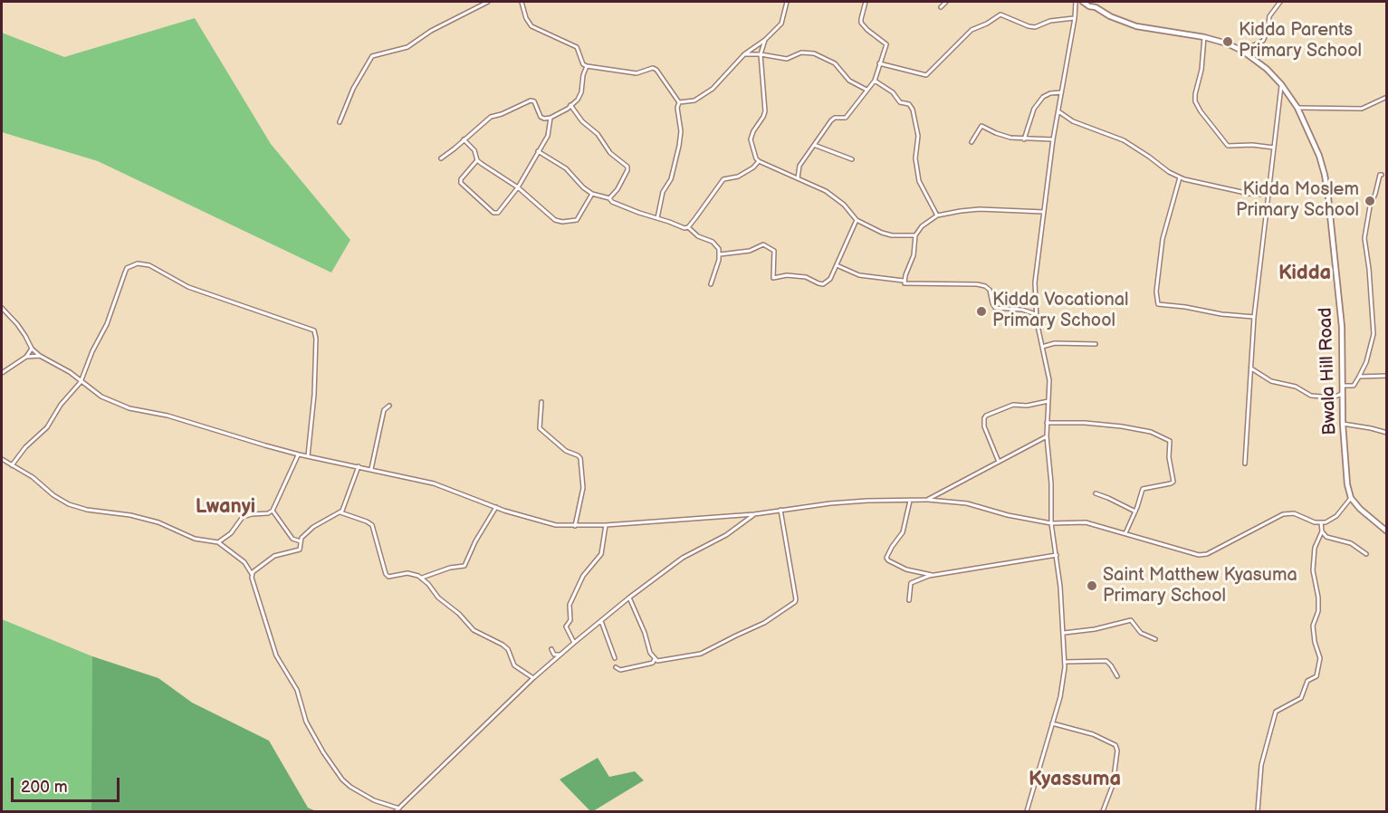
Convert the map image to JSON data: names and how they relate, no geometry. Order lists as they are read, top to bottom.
{
  "streets": {
    "street": ["Bwala Hill Road"]
  },
  "districts": ["Kidda", "Lwanyi", "Kyassuma"],
  "places": [
    "Kidda Parents Primary School",
    "Kidda Moslem Primary School",
    "Kidda Vocational Primary School",
    "Saint Matthew Kyasuma Primary School"
  ],
  "scale_bar": "200 m"
}
